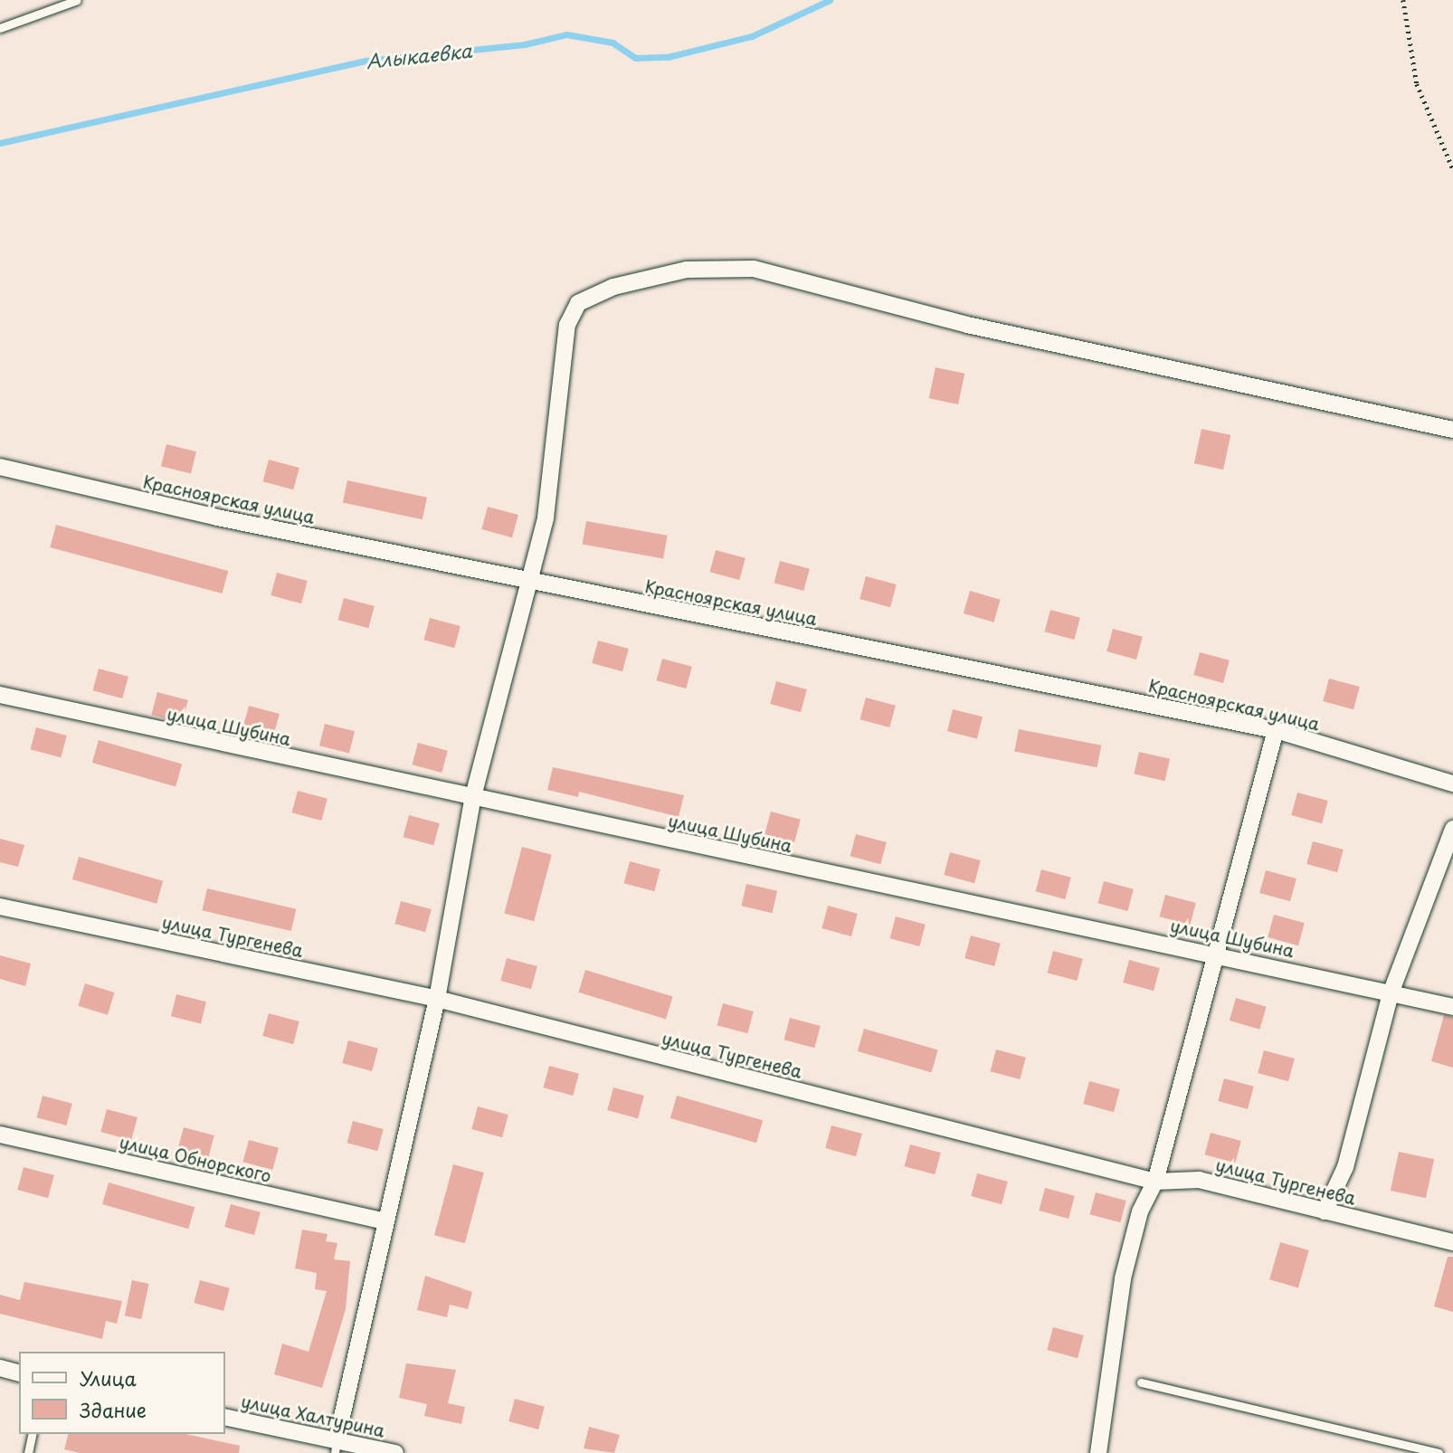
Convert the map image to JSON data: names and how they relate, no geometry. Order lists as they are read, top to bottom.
{
  "streets": {
    "street": [
      "Красноярская улица",
      "улица Шубина",
      "улица Тургенева",
      "улица Обнорского",
      "улица Халтурина"
    ]
  },
  "water": ["Алыкаевка"],
  "legend": ["Улица", "Здание"]
}
